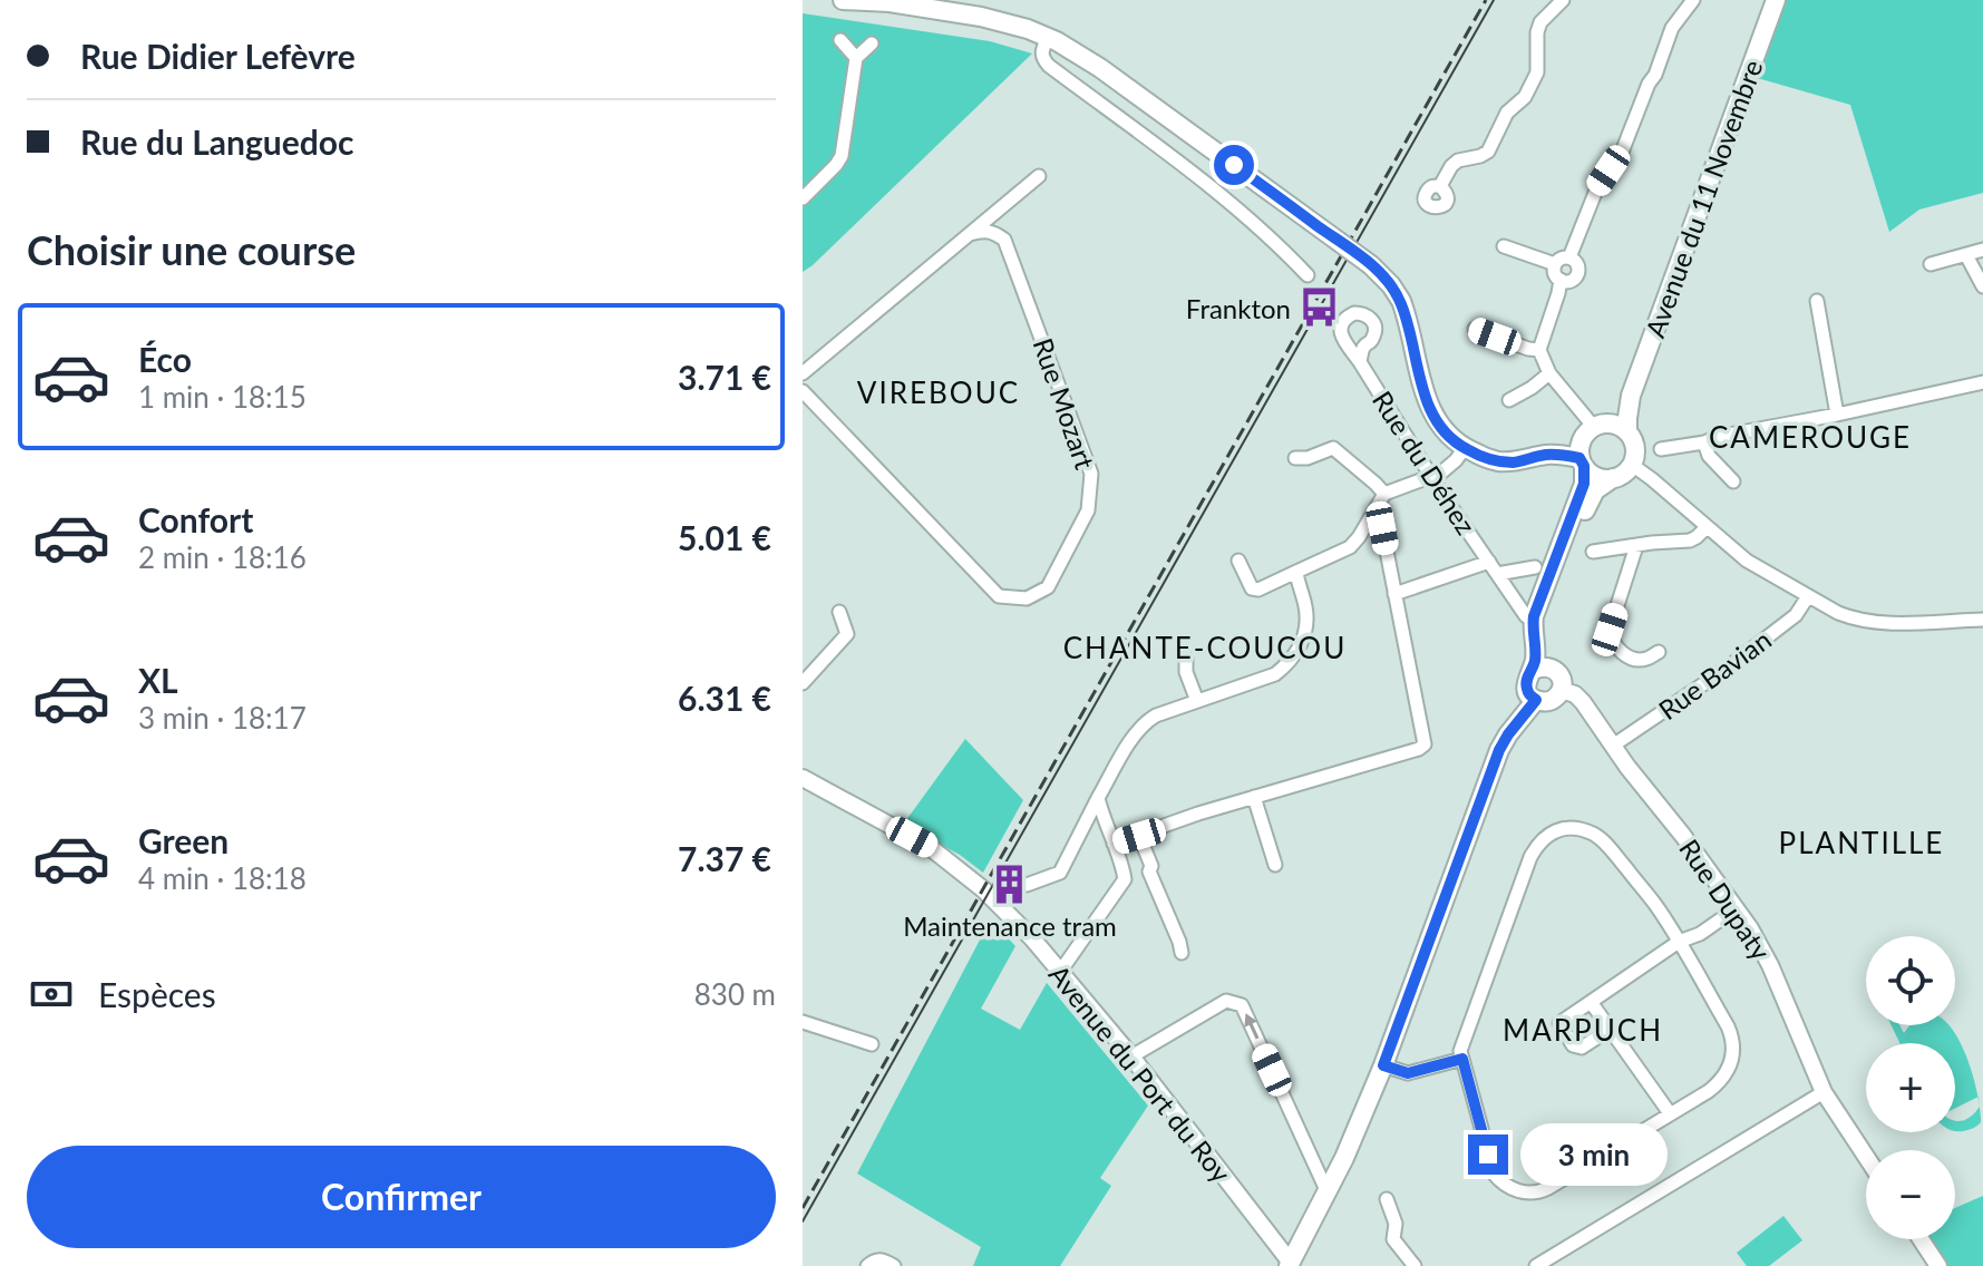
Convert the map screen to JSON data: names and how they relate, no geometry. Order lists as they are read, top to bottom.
{
  "streets": {
    "main road": ["Avenue du 11 Novembre"],
    "street": [
      "Rue Mozart",
      "Rue du Déhez",
      "Rue Bavian",
      "Rue Dupaty",
      "Avenue du Port du Roy"
    ]
  },
  "crossings": [
    ["Rue Bavian", "Rue Dupaty"]
  ],
  "districts": [
    "VIREBOUC",
    "CAMEROUGE",
    "CHANTE-COUCOU",
    "PLANTILLE",
    "MARPUCH"
  ],
  "places": {
    "bus stop": ["Frankton"],
    "building": ["Maintenance tram"]
  },
  "page": {
    "banner": ["Rue Didier Lefèvre", "Rue du Languedoc"],
    "heading": "Choisir une course",
    "list": [
      {
        "name": "Éco",
        "note": "1 min · 18:15",
        "value": "3.71 €"
      },
      {
        "name": "Confort",
        "note": "2 min · 18:16",
        "value": "5.01 €"
      },
      {
        "name": "XL",
        "note": "3 min · 18:17",
        "value": "6.31 €"
      },
      {
        "name": "Green",
        "note": "4 min · 18:18",
        "value": "7.37 €"
      }
    ],
    "map_buttons": ["+", "−"],
    "pay": ["Espèces", "830 m"],
    "bubble": "3 min",
    "buttons": "Confirmer"
  }
}
